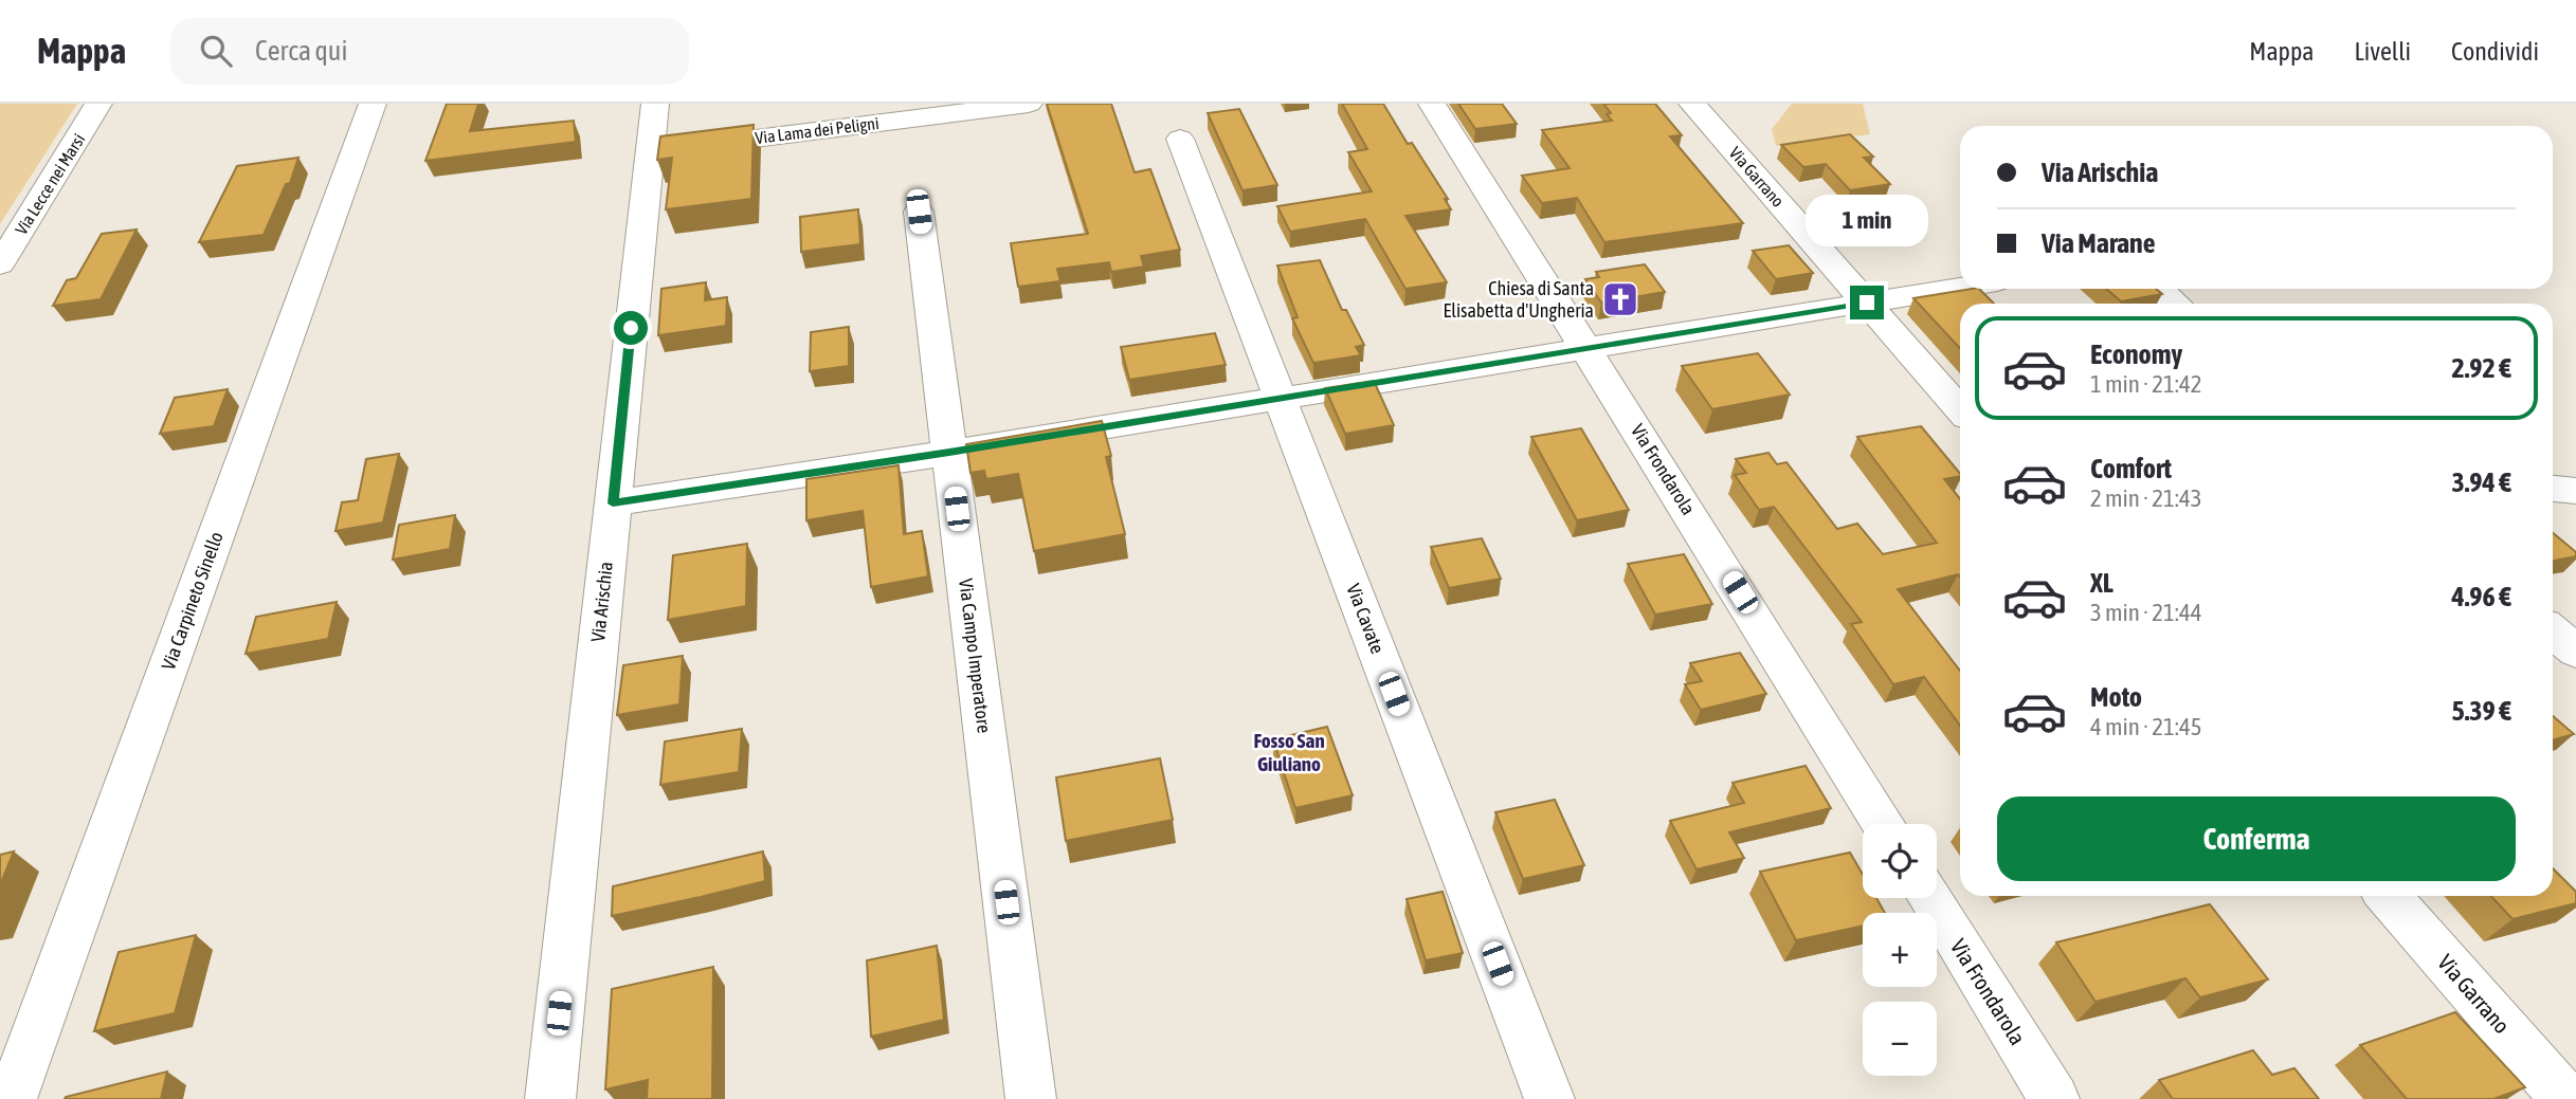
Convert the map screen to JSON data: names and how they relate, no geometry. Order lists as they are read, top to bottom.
{
  "streets": {
    "street": [
      "Via Lama dei Peligni",
      "Via Garrano",
      "Via Lecce nei Marsi",
      "Via Frondarola",
      "Via Carpineto Sinello",
      "Via Arischia",
      "Via Cavate",
      "Via Campo Imperatore"
    ]
  },
  "crossings": [
    ["Via Lama dei Peligni", "Via Arischia"]
  ],
  "districts": ["Fosso San Giuliano"],
  "places": {
    "church": ["Chiesa di Santa Elisabetta d'Ungheria"]
  },
  "page": {
    "header": "Mappa",
    "search": "Cerca qui",
    "nav": ["Mappa", "Livelli", "Condividi"],
    "banner": ["Via Arischia", "Via Marane"],
    "bubble": "1 min",
    "list": [
      {
        "name": "Economy",
        "note": "1 min · 21:42",
        "value": "2.92 €"
      },
      {
        "name": "Comfort",
        "note": "2 min · 21:43",
        "value": "3.94 €"
      },
      {
        "name": "XL",
        "note": "3 min · 21:44",
        "value": "4.96 €"
      },
      {
        "name": "Moto",
        "note": "4 min · 21:45",
        "value": "5.39 €"
      }
    ],
    "buttons": "Conferma",
    "map_buttons": ["+", "−"]
  }
}
